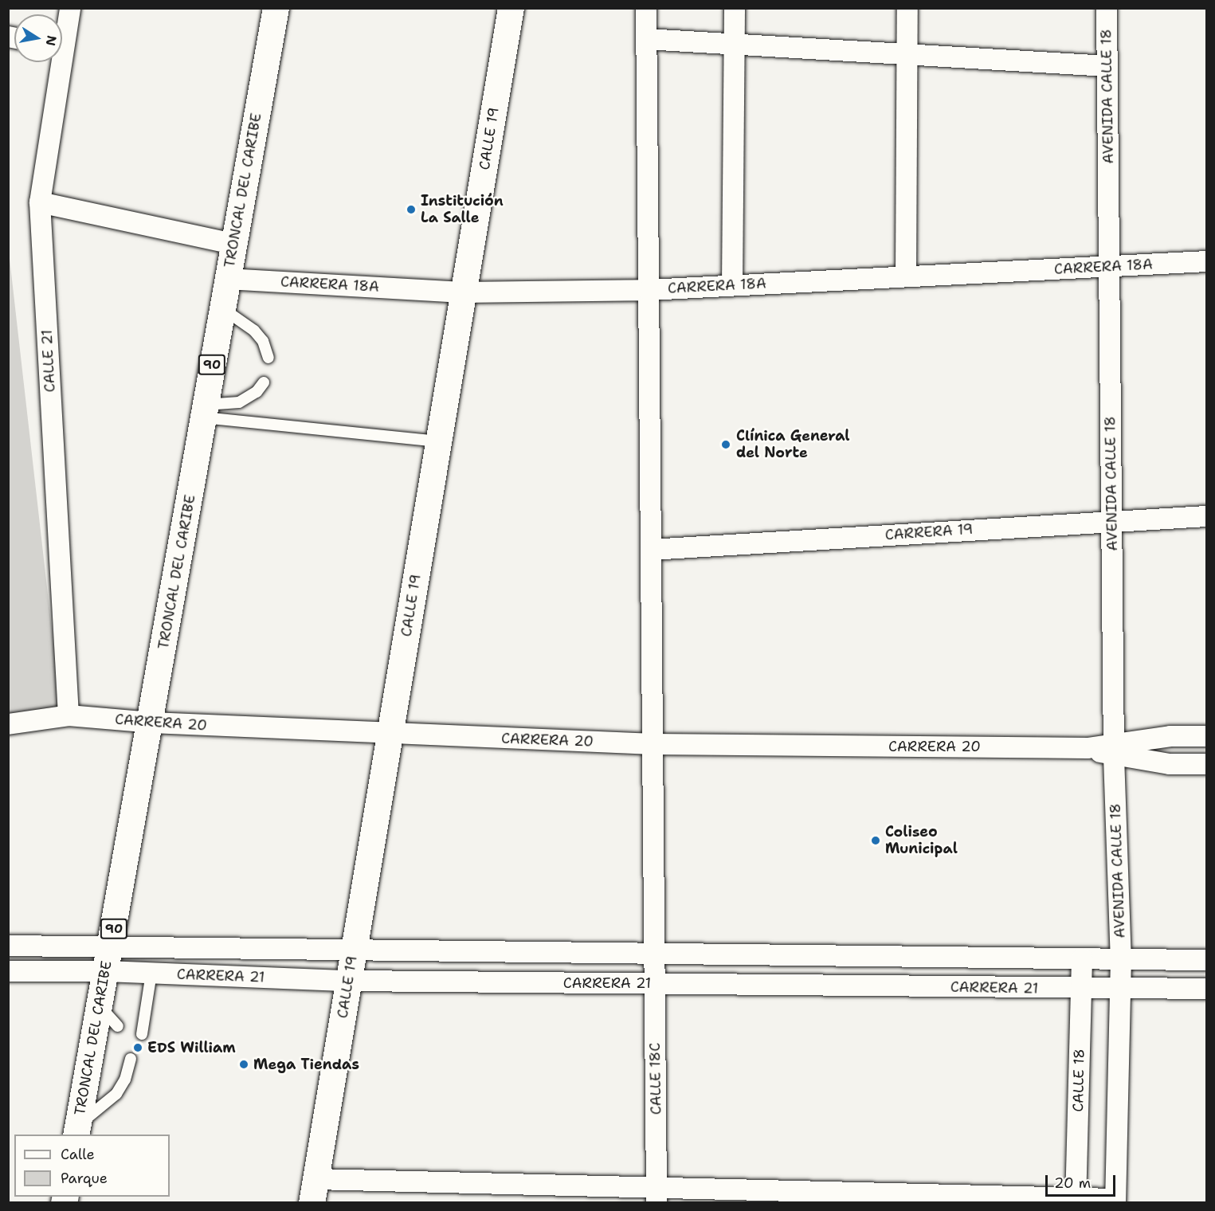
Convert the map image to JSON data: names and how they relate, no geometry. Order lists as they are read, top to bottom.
{
  "streets": {
    "street": [
      "AVENIDA CALLE 18",
      "CALLE 19",
      "TRONCAL DEL CARIBE",
      "CARRERA 18A",
      "CALLE 21",
      "90",
      "CARRERA 19",
      "CARRERA 20",
      "CARRERA 21",
      "CALLE 18C",
      "CALLE 18"
    ]
  },
  "crossings": [
    ["AVENIDA CALLE 18", "CARRERA 18A"],
    ["AVENIDA CALLE 18", "CARRERA 19"],
    ["AVENIDA CALLE 18", "CARRERA 20"],
    ["AVENIDA CALLE 18", "CARRERA 21"],
    ["CALLE 19", "CARRERA 18A"],
    ["CALLE 19", "CARRERA 20"],
    ["CALLE 19", "CARRERA 21"],
    ["TRONCAL DEL CARIBE", "CARRERA 18A"],
    ["TRONCAL DEL CARIBE", "CARRERA 20"],
    ["TRONCAL DEL CARIBE", "CARRERA 21"],
    ["CARRERA 18A", "CALLE 18C"],
    ["CALLE 21", "CARRERA 20"],
    ["CARRERA 19", "CALLE 18C"],
    ["CARRERA 20", "CALLE 18C"],
    ["CARRERA 21", "CALLE 18C"],
    ["CARRERA 21", "CALLE 18"]
  ],
  "places": [
    "Institución La Salle",
    "Clínica General del Norte",
    "Coliseo Municipal",
    "EDS William",
    "Mega Tiendas"
  ],
  "legend": ["Calle", "Parque"],
  "scale_bar": "20 m",
  "north": "right"
}
